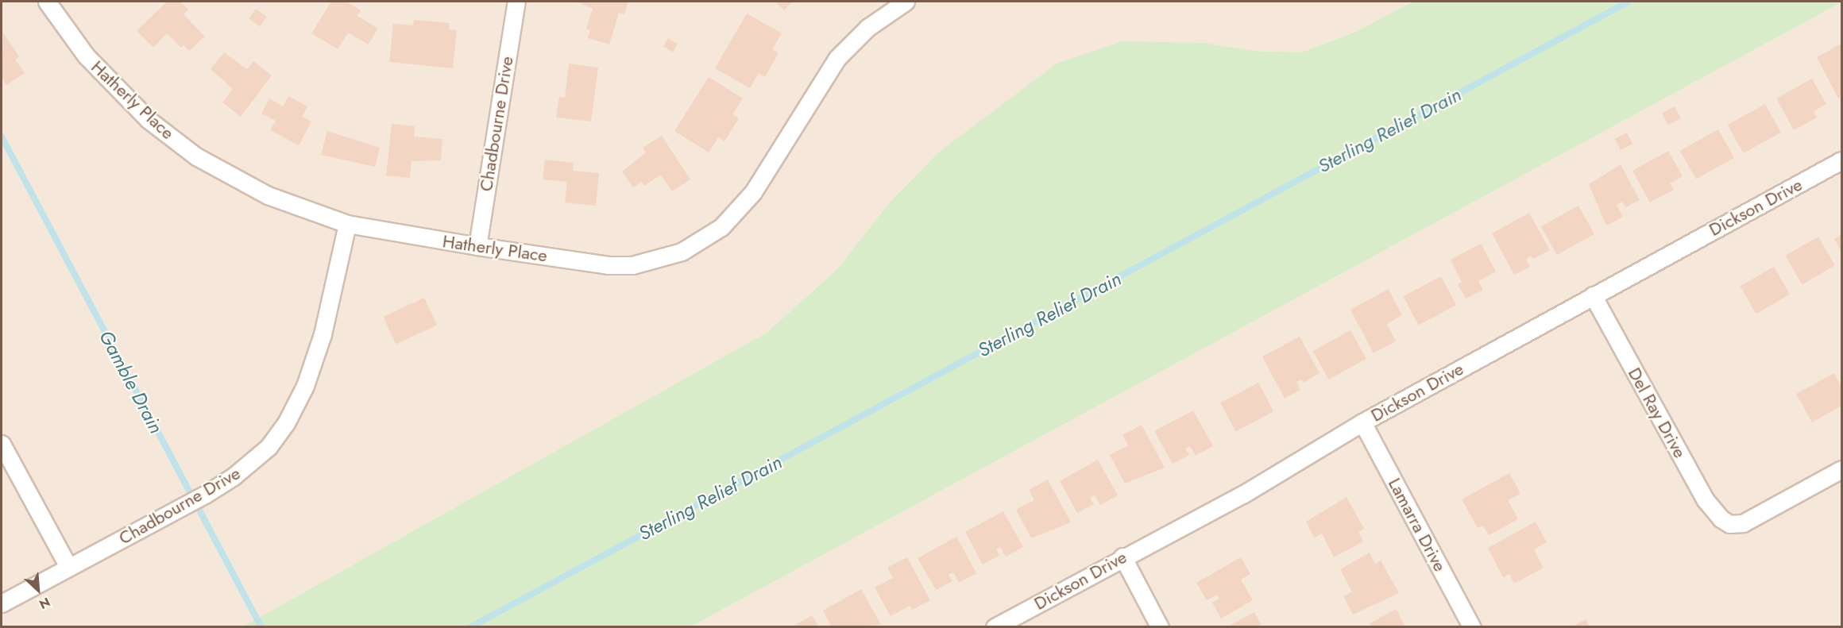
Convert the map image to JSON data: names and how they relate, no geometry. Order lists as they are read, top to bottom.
{
  "streets": {
    "street": [
      "Hatherly Place",
      "Chadbourne Drive",
      "Dickson Drive",
      "Del Ray Drive",
      "Lamarra Drive"
    ]
  },
  "crossings": [
    ["Hatherly Place", "Chadbourne Drive"],
    ["Dickson Drive", "Del Ray Drive"],
    ["Dickson Drive", "Lamarra Drive"]
  ],
  "water": ["Sterling Relief Drain", "Gamble Drain"],
  "north": "bottom right"
}
